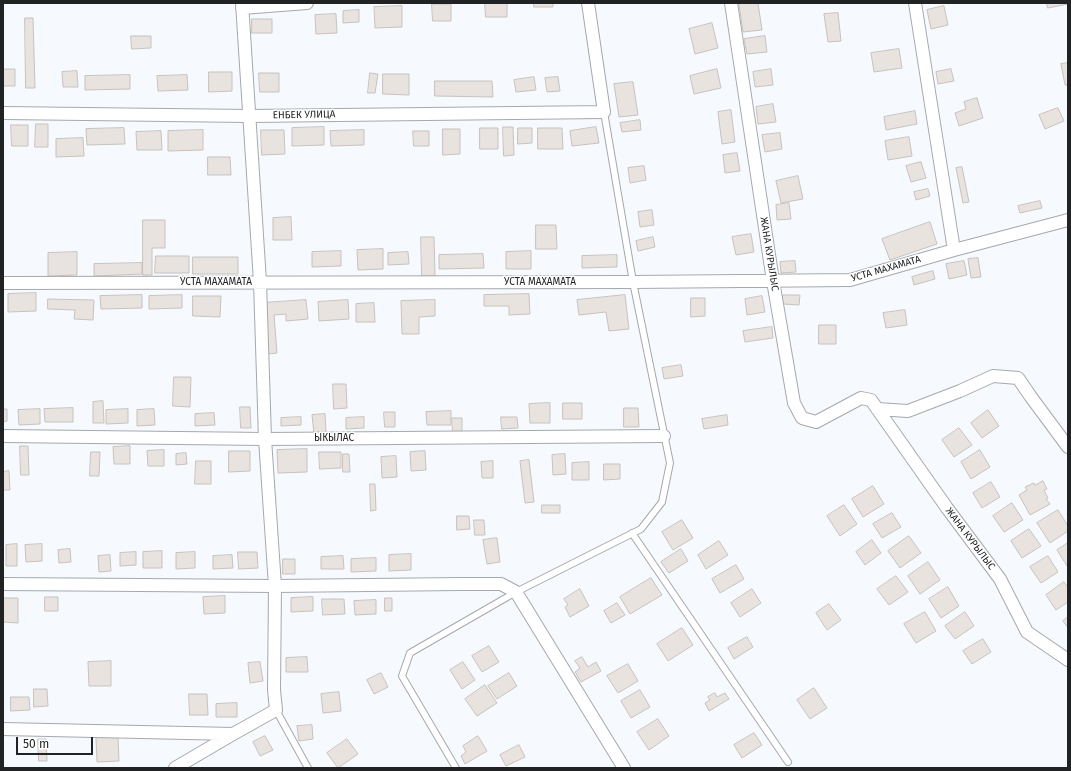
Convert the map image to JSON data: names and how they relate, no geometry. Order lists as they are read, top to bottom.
{
  "streets": {
    "street": [
      "ЕНБЕК УЛИЦА",
      "ЖАНА КУРЫЛЫС",
      "УСТА МАХАМАТА",
      "ЫКЫЛАС"
    ]
  },
  "crossings": [
    ["ЖАНА КУРЫЛЫС", "УСТА МАХАМАТА"]
  ],
  "scale_bar": "50 m"
}
